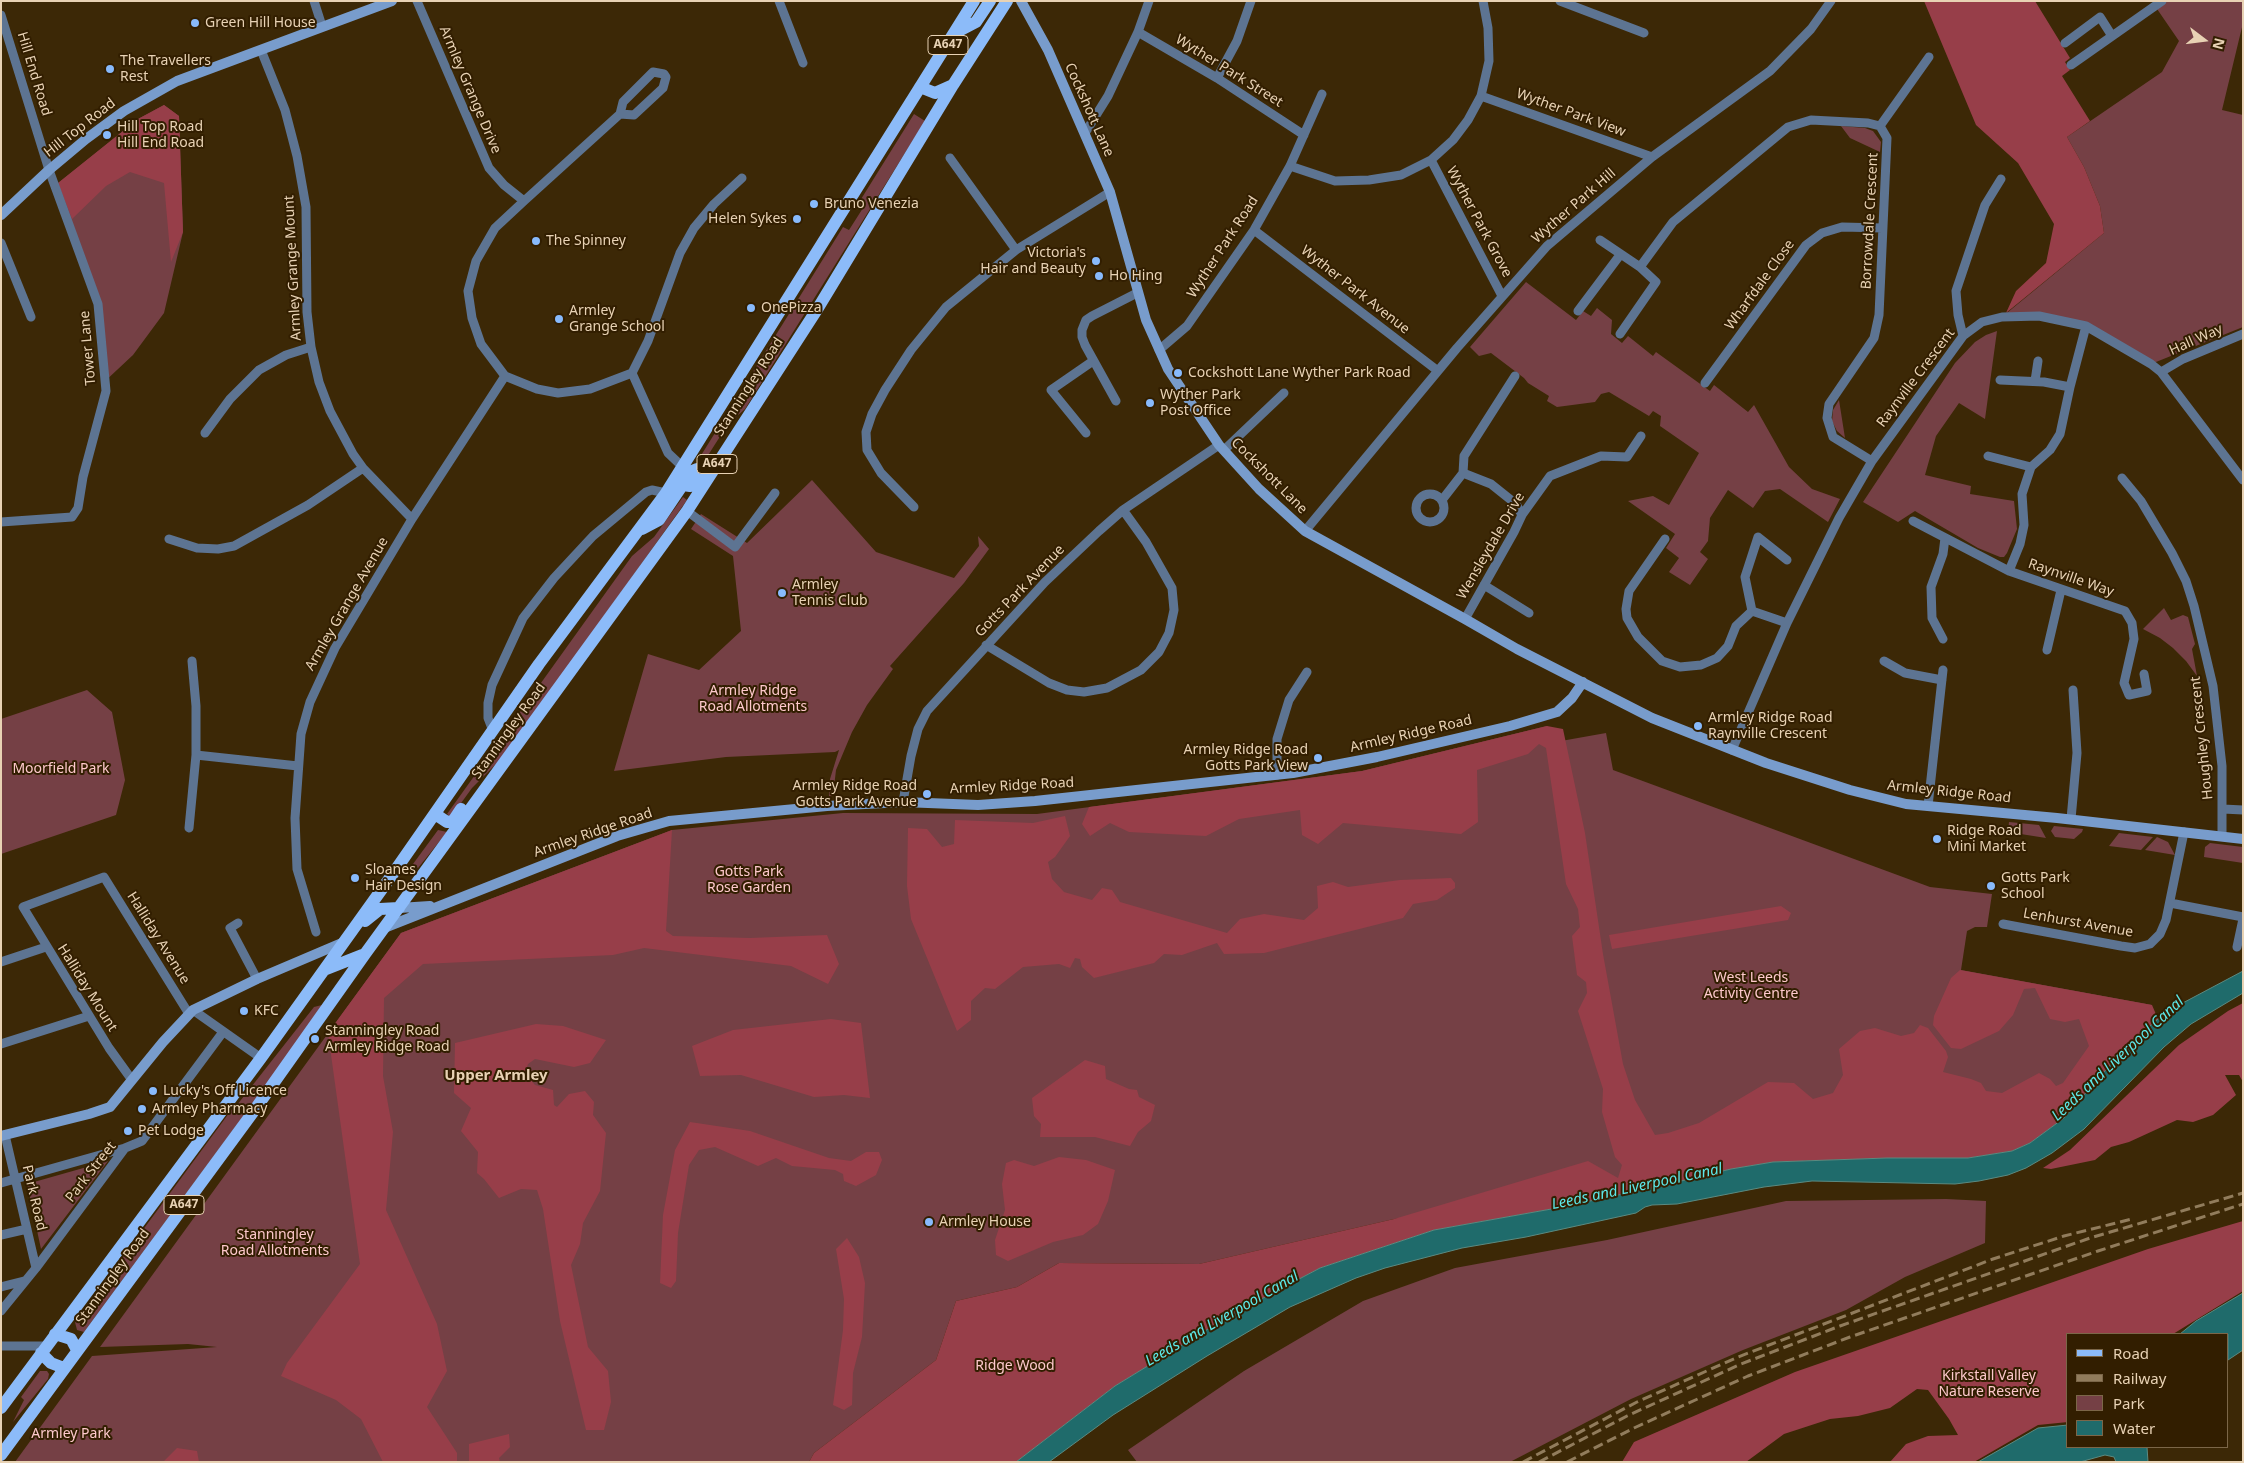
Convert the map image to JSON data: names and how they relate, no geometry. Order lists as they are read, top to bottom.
{
  "streets": {
    "main road": ["A647", "Stanningley Road"],
    "street": [
      "Wyther Park Street",
      "Hill End Road",
      "Armley Grange Drive",
      "Cockshott Lane",
      "Wyther Park View",
      "Hill Top Road",
      "Wyther Park Hill",
      "Borrowdale Crescent",
      "Wyther Park Grove",
      "Wyther Park Road",
      "Armley Grange Mount",
      "Wharfdale Close",
      "Wyther Park Avenue",
      "Hall Way",
      "Tower Lane",
      "Raynville Crescent",
      "Wensleydale Drive",
      "Raynville Way",
      "Gotts Park Avenue",
      "Armley Grange Avenue",
      "Armley Ridge Road",
      "Houghley Crescent",
      "Lenhurst Avenue",
      "Halliday Avenue",
      "Halliday Mount",
      "Park Street",
      "Park Road"
    ]
  },
  "crossings": [
    ["Wyther Park Street", "Wyther Park Road"],
    ["Hill End Road", "Hill Top Road"],
    ["Hill End Road", "Tower Lane"],
    ["Cockshott Lane", "Wyther Park Hill"],
    ["Cockshott Lane", "Wyther Park Road"],
    ["Cockshott Lane", "Wensleydale Drive"],
    ["Cockshott Lane", "Gotts Park Avenue"],
    ["Cockshott Lane", "Armley Ridge Road"],
    ["Wyther Park View", "Wyther Park Hill"],
    ["Hill Top Road", "Armley Grange Mount"],
    ["Hill Top Road", "Tower Lane"],
    ["Wyther Park Hill", "Wyther Park Grove"],
    ["Wyther Park Hill", "Wyther Park Avenue"],
    ["Borrowdale Crescent", "Wharfdale Close"],
    ["Borrowdale Crescent", "Raynville Crescent"],
    ["Wyther Park Road", "Wyther Park Avenue"],
    ["Armley Grange Mount", "Armley Grange Avenue"],
    ["Hall Way", "Raynville Crescent"],
    ["Raynville Crescent", "Armley Ridge Road"],
    ["Stanningley Road", "Armley Ridge Road"],
    ["Gotts Park Avenue", "Armley Ridge Road"],
    ["Armley Ridge Road", "Houghley Crescent"],
    ["Armley Ridge Road", "Lenhurst Avenue"],
    ["Halliday Avenue", "Halliday Mount"],
    ["Park Street", "Park Road"]
  ],
  "districts": ["Upper Armley"],
  "water": ["Leeds and Liverpool Canal"],
  "parks": [
    "Armley Ridge Road Allotments",
    "Moorfield Park",
    "Gotts Park Rose Garden",
    "West Leeds Activity Centre",
    "Stanningley Road Allotments",
    "Ridge Wood",
    "Kirkstall Valley Nature Reserve",
    "Armley Park"
  ],
  "places": [
    "Green Hill House",
    "The Travellers Rest",
    "Hill Top Road Hill End Road",
    "Bruno Venezia",
    "Helen Sykes",
    "The Spinney",
    "Victoria's Hair and Beauty",
    "Ho Hing",
    "OnePizza",
    "Armley Grange School",
    "Cockshott Lane Wyther Park Road",
    "Wyther Park Post Office",
    "Armley Tennis Club",
    "Armley Ridge Road Raynville Crescent",
    "Armley Ridge Road Gotts Park View",
    "Armley Ridge Road Gotts Park Avenue",
    "Ridge Road Mini Market",
    "Sloanes Hair Design",
    "Gotts Park School",
    "KFC",
    "Stanningley Road Armley Ridge Road",
    "Lucky's Off Licence",
    "Armley Pharmacy",
    "Pet Lodge",
    "Armley House"
  ],
  "legend": [
    "Road",
    "Railway",
    "Park",
    "Water"
  ],
  "north": "right"
}
